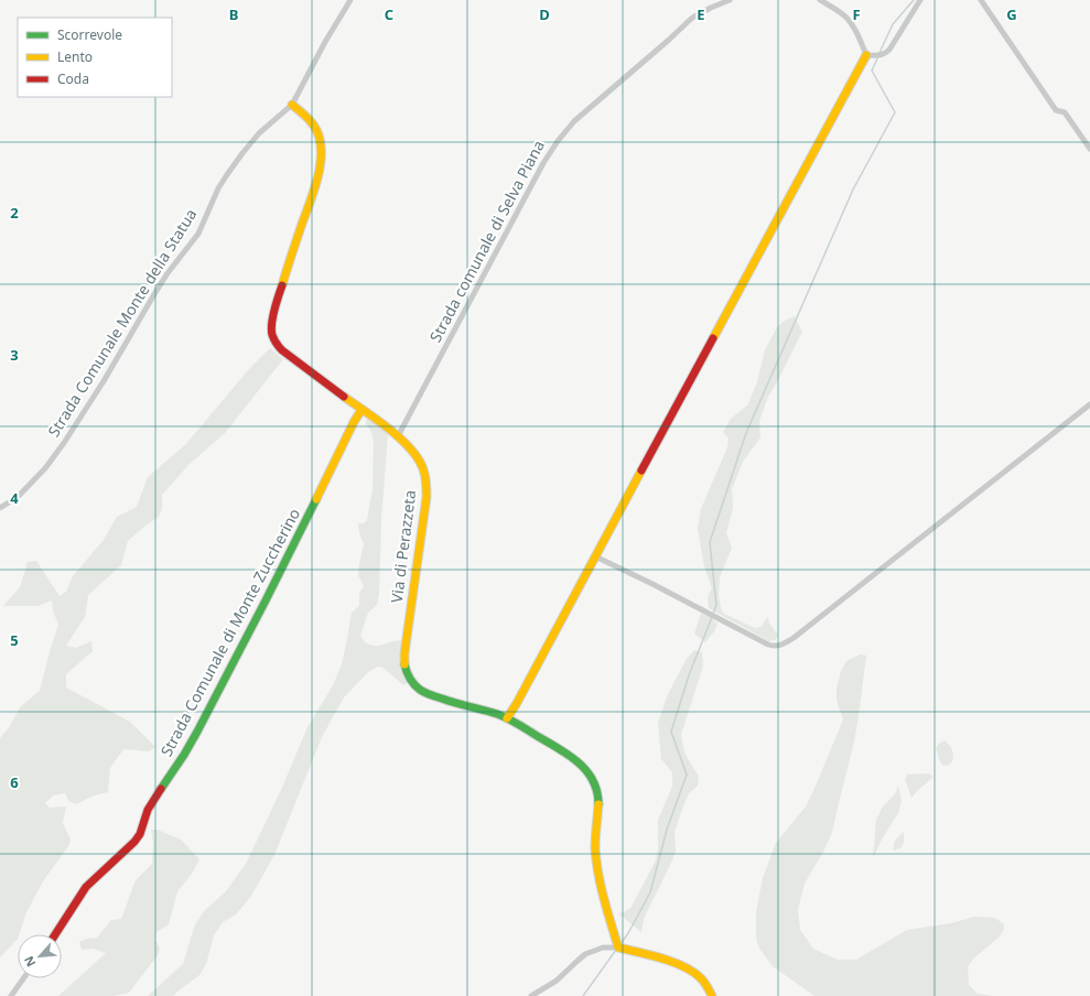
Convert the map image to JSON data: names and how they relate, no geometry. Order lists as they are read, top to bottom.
{
  "streets": {
    "street": [
      "Strada comunale di Selva Piana",
      "Strada Comunale Monte della Statua",
      "Via di Perazzeta",
      "Strada Comunale di Monte Zuccherino"
    ]
  },
  "crossings": [
    ["Strada comunale di Selva Piana", "Via di Perazzeta"],
    ["Strada Comunale Monte della Statua", "Via di Perazzeta"],
    ["Via di Perazzeta", "Strada Comunale di Monte Zuccherino"]
  ],
  "legend": ["Scorrevole", "Lento", "Coda"],
  "north": "bottom left",
  "grid": {
    "columns": [
      "B",
      "C",
      "D",
      "E",
      "F",
      "G"
    ],
    "rows": [
      "2",
      "3",
      "4",
      "5",
      "6"
    ]
  }
}
